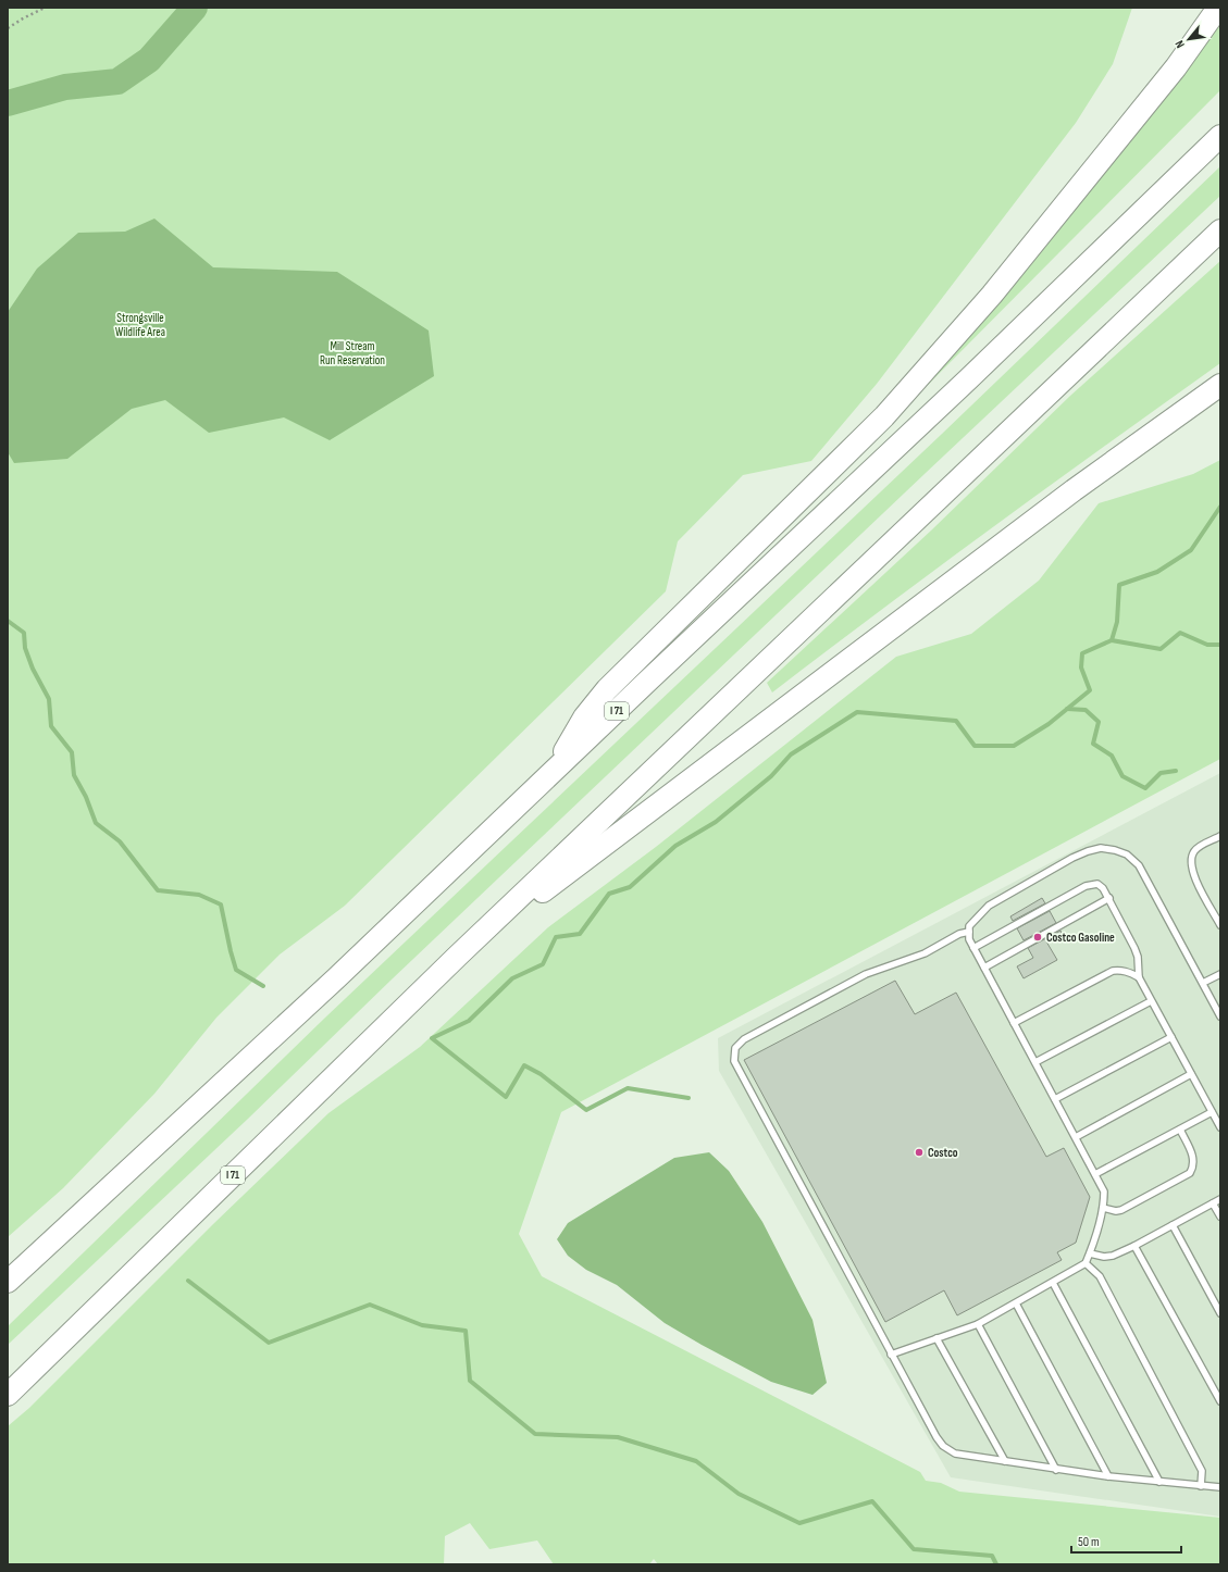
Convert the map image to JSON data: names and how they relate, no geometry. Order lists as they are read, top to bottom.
{
  "streets": {
    "highway": ["I 71"]
  },
  "parks": ["Strongsville Wildlife Area", "Mill Stream Run Reservation"],
  "places": ["Costco Gasoline", "Costco"],
  "scale_bar": "50 m",
  "north": "bottom left"
}
